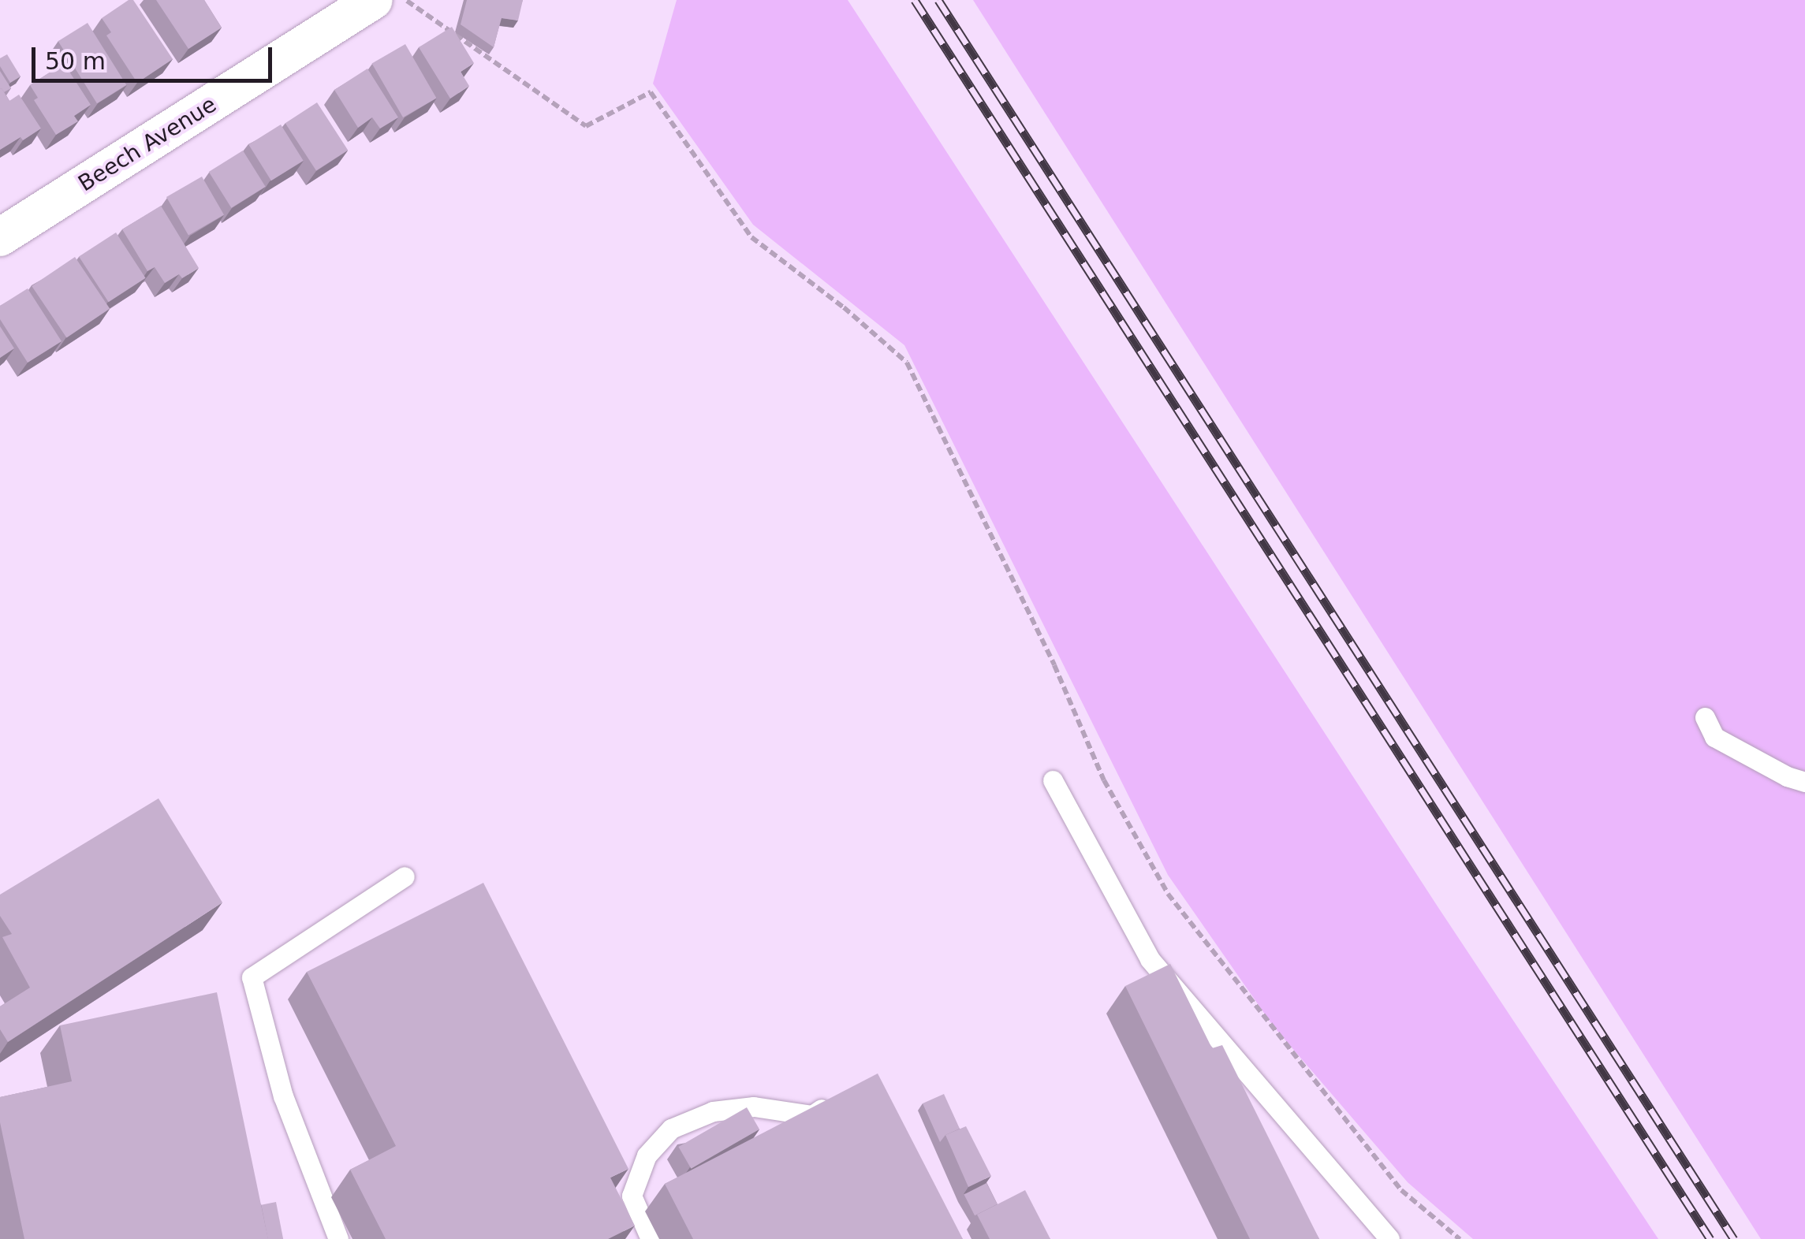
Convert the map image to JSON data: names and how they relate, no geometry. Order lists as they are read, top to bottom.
{
  "streets": {
    "street": ["Beech Avenue"]
  },
  "scale_bar": "50 m"
}
